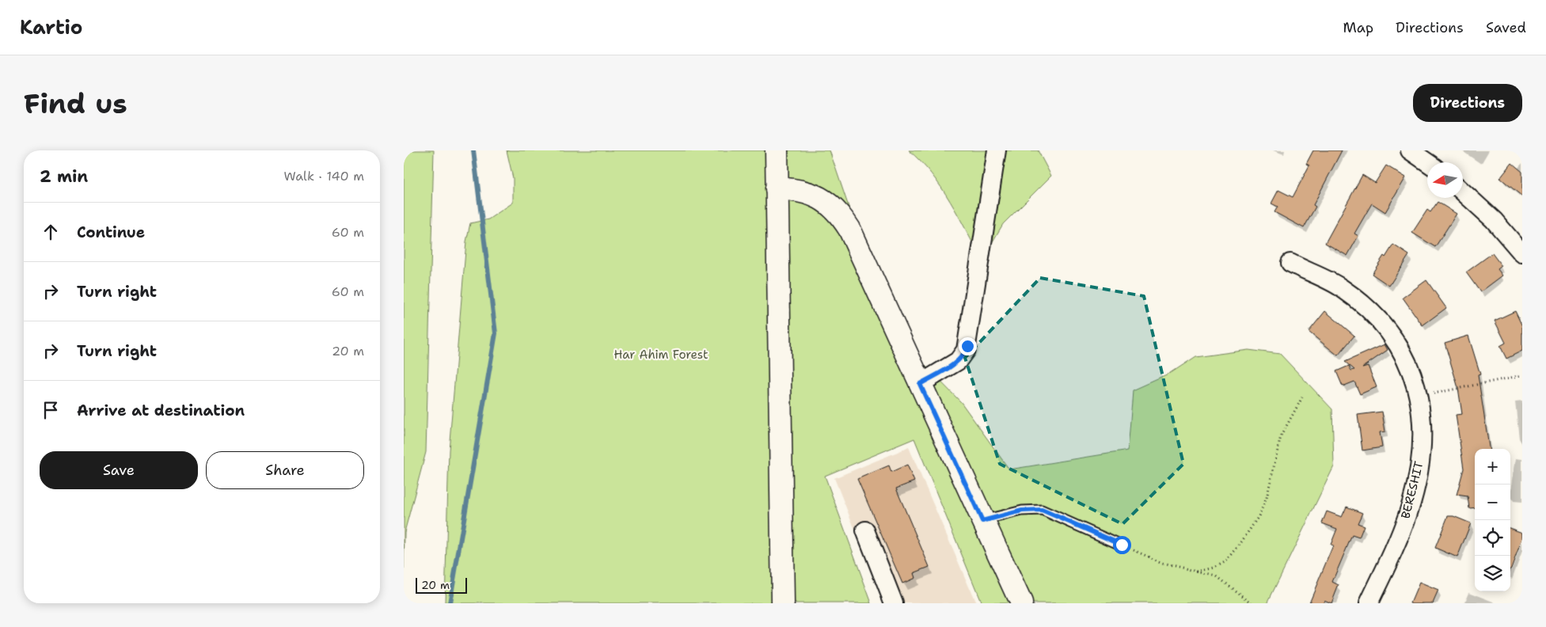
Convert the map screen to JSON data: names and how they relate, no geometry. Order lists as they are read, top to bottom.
{
  "streets": {
    "street": ["BERESHIT"]
  },
  "parks": ["Har Ahim Forest"],
  "scale_bar": "20 m",
  "north": "left",
  "page": {
    "header": "Kartio",
    "nav": ["Map", "Directions", "Saved"],
    "buttons": [
      "Directions",
      ["Save", "Share"]
    ],
    "title": "Find us",
    "heading": ["2 min", "Walk · 140 m"],
    "list": [
      ["Continue", "60 m"],
      ["Turn right", "60 m"],
      ["Turn right", "20 m"],
      "Arrive at destination"
    ],
    "map_buttons": ["+", "−"],
    "scale": "20 m"
  }
}
